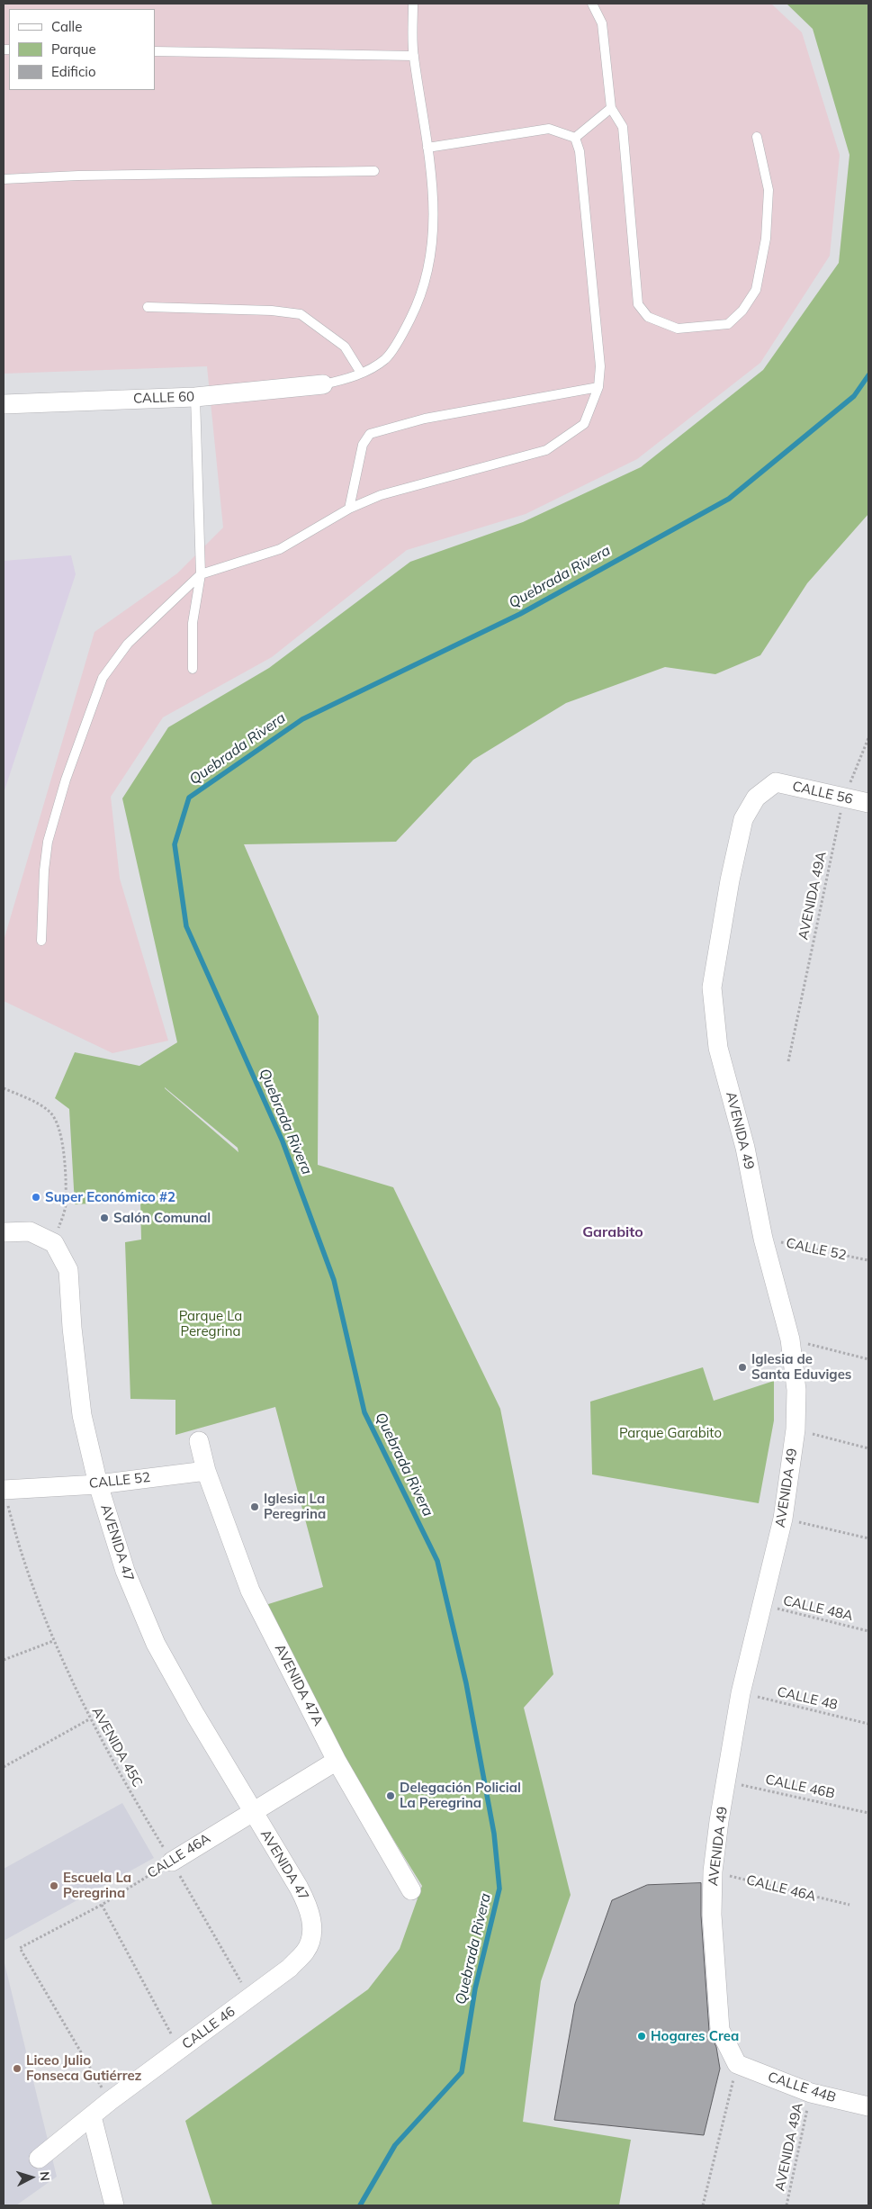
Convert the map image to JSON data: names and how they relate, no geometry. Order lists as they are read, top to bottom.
{
  "streets": {
    "street": [
      "CALLE 60",
      "CALLE 56",
      "AVENIDA 49",
      "CALLE 52",
      "AVENIDA 47",
      "AVENIDA 47A",
      "CALLE 46A",
      "CALLE 46",
      "CALLE 44B"
    ],
    "path": [
      "AVENIDA 49A",
      "CALLE 48A",
      "CALLE 48",
      "AVENIDA 45C",
      "CALLE 46B"
    ]
  },
  "crossings": [
    ["CALLE 56", "AVENIDA 49A"],
    ["CALLE 56", "AVENIDA 49"],
    ["AVENIDA 49A", "CALLE 44B"],
    ["AVENIDA 49", "CALLE 52"],
    ["AVENIDA 49", "CALLE 48A"],
    ["AVENIDA 49", "CALLE 48"],
    ["AVENIDA 49", "CALLE 46B"],
    ["AVENIDA 49", "CALLE 46A"],
    ["AVENIDA 49", "CALLE 44B"],
    ["CALLE 52", "AVENIDA 47"],
    ["CALLE 52", "AVENIDA 47A"],
    ["CALLE 52", "AVENIDA 45C"],
    ["AVENIDA 47", "CALLE 46A"],
    ["AVENIDA 47", "CALLE 46"],
    ["AVENIDA 47A", "CALLE 46A"],
    ["AVENIDA 45C", "CALLE 46A"],
    ["AVENIDA 45C", "CALLE 46"],
    ["CALLE 46A", "CALLE 46"]
  ],
  "districts": ["Garabito"],
  "water": ["Quebrada Rivera"],
  "parks": ["Parque La Peregrina", "Parque Garabito"],
  "places": [
    "Super Económico #2",
    "Salón Comunal",
    "Iglesia de Santa Eduviges",
    "Iglesia La Peregrina",
    "Delegación Policial La Peregrina",
    "Escuela La Peregrina",
    "Hogares Crea",
    "Liceo Julio Fonseca Gutiérrez"
  ],
  "legend": ["Calle", "Parque", "Edificio"],
  "north": "right"
}
